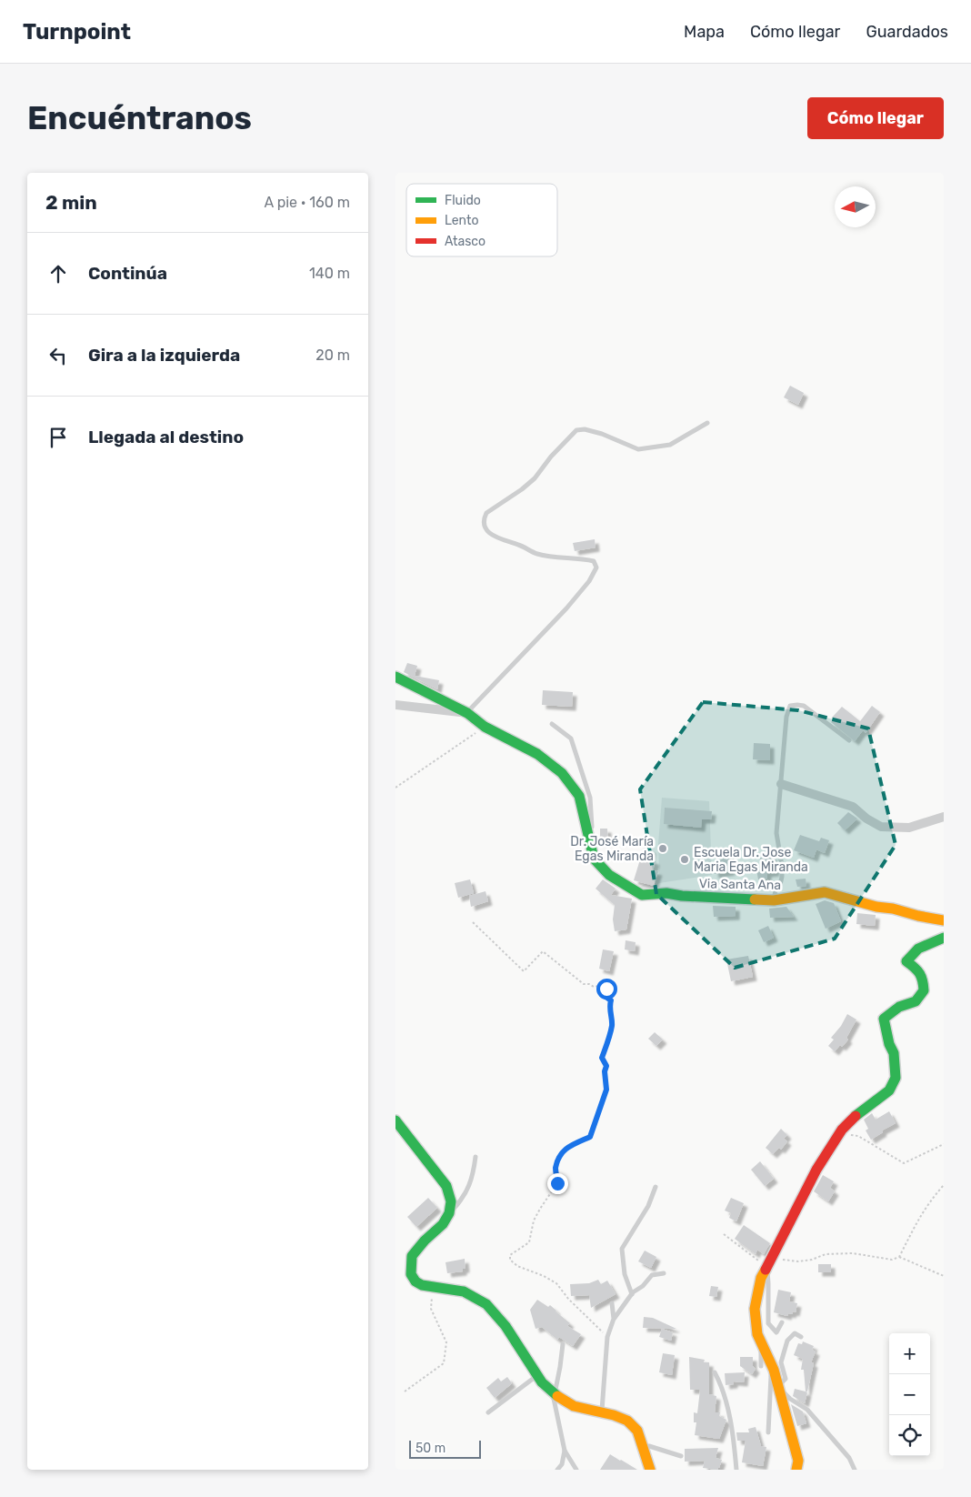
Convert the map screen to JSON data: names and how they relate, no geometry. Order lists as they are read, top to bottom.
{
  "streets": {
    "street": ["Via Santa Ana"]
  },
  "places": ["Dr. José María Egas Miranda", "Escuela Dr. Jose Maria Egas Miranda"],
  "legend": ["Fluido", "Lento", "Atasco"],
  "scale_bar": "50 m",
  "north": "left",
  "page": {
    "header": "Turnpoint",
    "nav": ["Mapa", "Cómo llegar", "Guardados"],
    "buttons": "Cómo llegar",
    "title": "Encuéntranos",
    "heading": ["2 min", "A pie · 160 m"],
    "list": [
      ["Continúa", "140 m"],
      ["Gira a la izquierda", "20 m"],
      "Llegada al destino"
    ],
    "map_buttons": ["+", "−"],
    "scale": "50 m"
  }
}
